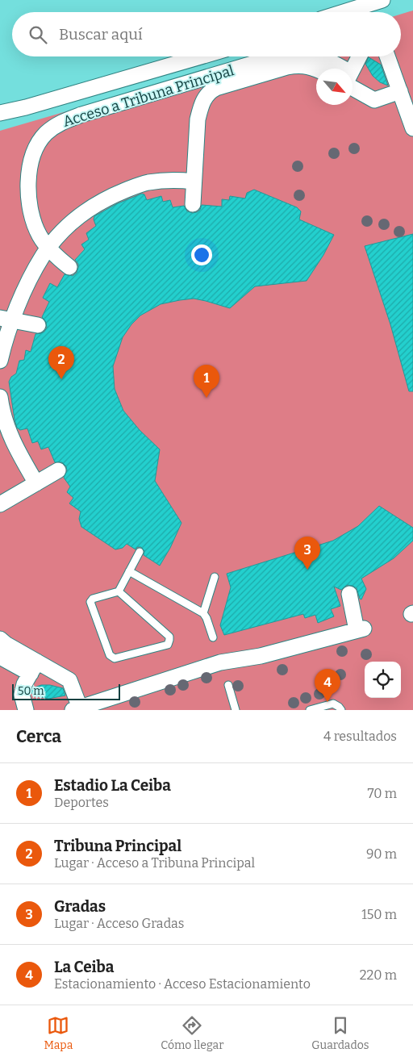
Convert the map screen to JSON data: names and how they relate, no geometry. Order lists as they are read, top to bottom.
{
  "streets": {
    "street": ["Acceso a Tribuna Principal"]
  },
  "scale_bar": "50 m",
  "north": "bottom right",
  "page": {
    "search": "Buscar aquí",
    "pins": [
      "2",
      "1",
      "3",
      "4"
    ],
    "scale": "50 m",
    "heading": ["Cerca", "4 resultados"],
    "list": [
      {
        "mark": "1",
        "name": "Estadio La Ceiba",
        "note": "Deportes",
        "value": "70 m"
      },
      {
        "mark": "2",
        "name": "Tribuna Principal",
        "note": "Lugar · Acceso a Tribuna Principal",
        "value": "90 m"
      },
      {
        "mark": "3",
        "name": "Gradas",
        "note": "Lugar · Acceso Gradas",
        "value": "150 m"
      },
      {
        "mark": "4",
        "name": "La Ceiba",
        "note": "Estacionamiento · Acceso Estacionamiento",
        "value": "220 m"
      }
    ],
    "nav": ["Mapa", "Cómo llegar", "Guardados"]
  }
}
